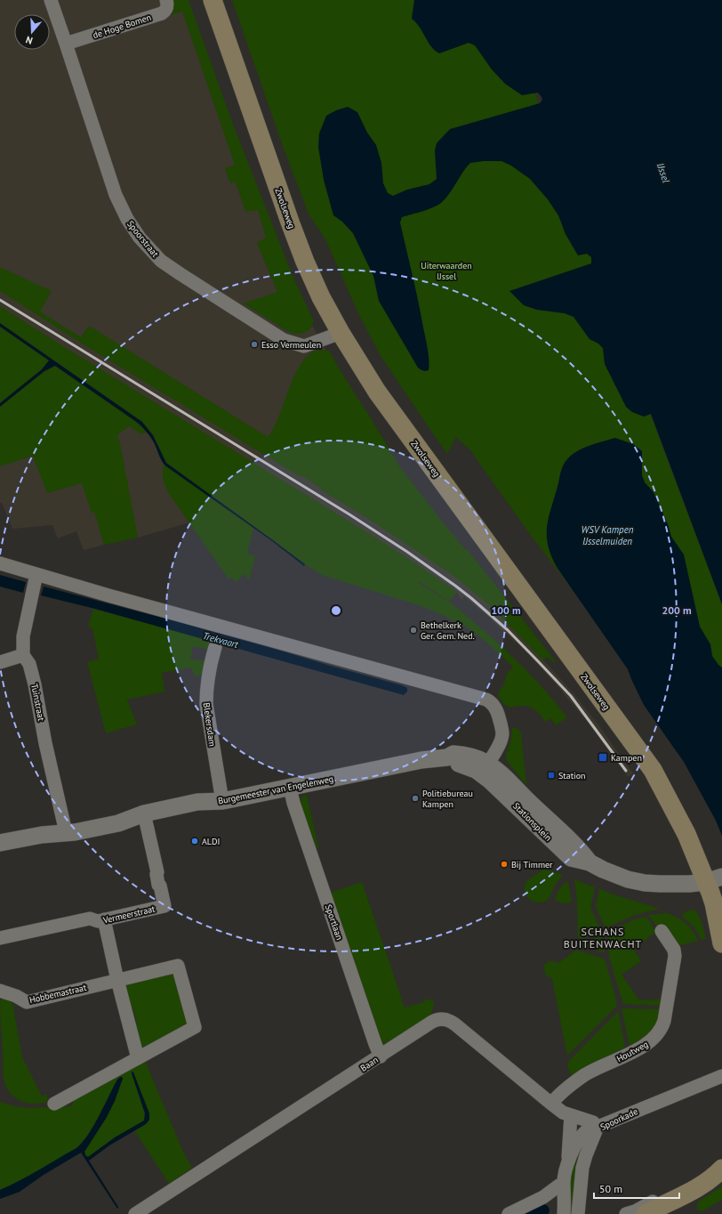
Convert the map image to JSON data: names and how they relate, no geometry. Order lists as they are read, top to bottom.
{
  "streets": {
    "main road": ["Zwolseweg"],
    "street": [
      "de Hoge Bomen",
      "Spoorstraat",
      "Tuinstraat",
      "Blekersdam",
      "Burgemeester van Engelenweg",
      "Stationsplein",
      "Vermeerstraat",
      "Sportlaan",
      "Hobbemastraat",
      "Houtweg",
      "Baan",
      "Spoorkade"
    ]
  },
  "crossings": [
    ["de Hoge Bomen", "Spoorstraat"],
    ["Zwolseweg", "Spoorstraat"],
    ["Zwolseweg", "Stationsplein"],
    ["Tuinstraat", "Burgemeester van Engelenweg"],
    ["Blekersdam", "Burgemeester van Engelenweg"],
    ["Burgemeester van Engelenweg", "Stationsplein"],
    ["Burgemeester van Engelenweg", "Vermeerstraat"],
    ["Burgemeester van Engelenweg", "Sportlaan"],
    ["Sportlaan", "Baan"],
    ["Houtweg", "Baan"],
    ["Baan", "Spoorkade"]
  ],
  "districts": ["SCHANS BUITENWACHT"],
  "water": ["IJssel", "WSV Kampen IJsselmuiden", "Trekvaart"],
  "parks": ["Uiterwaarden IJssel"],
  "places": {
    "other": [
      "Esso Vermeulen",
      "Bethelkerk Ger. Gem. Ned.",
      "Politiebureau Kampen",
      "ALDI",
      "Bij Timmer"
    ],
    "transit": ["Kampen", "Station"]
  },
  "scale_bar": "50 m",
  "north": "bottom",
  "rings": ["100 m", "200 m"]
}
